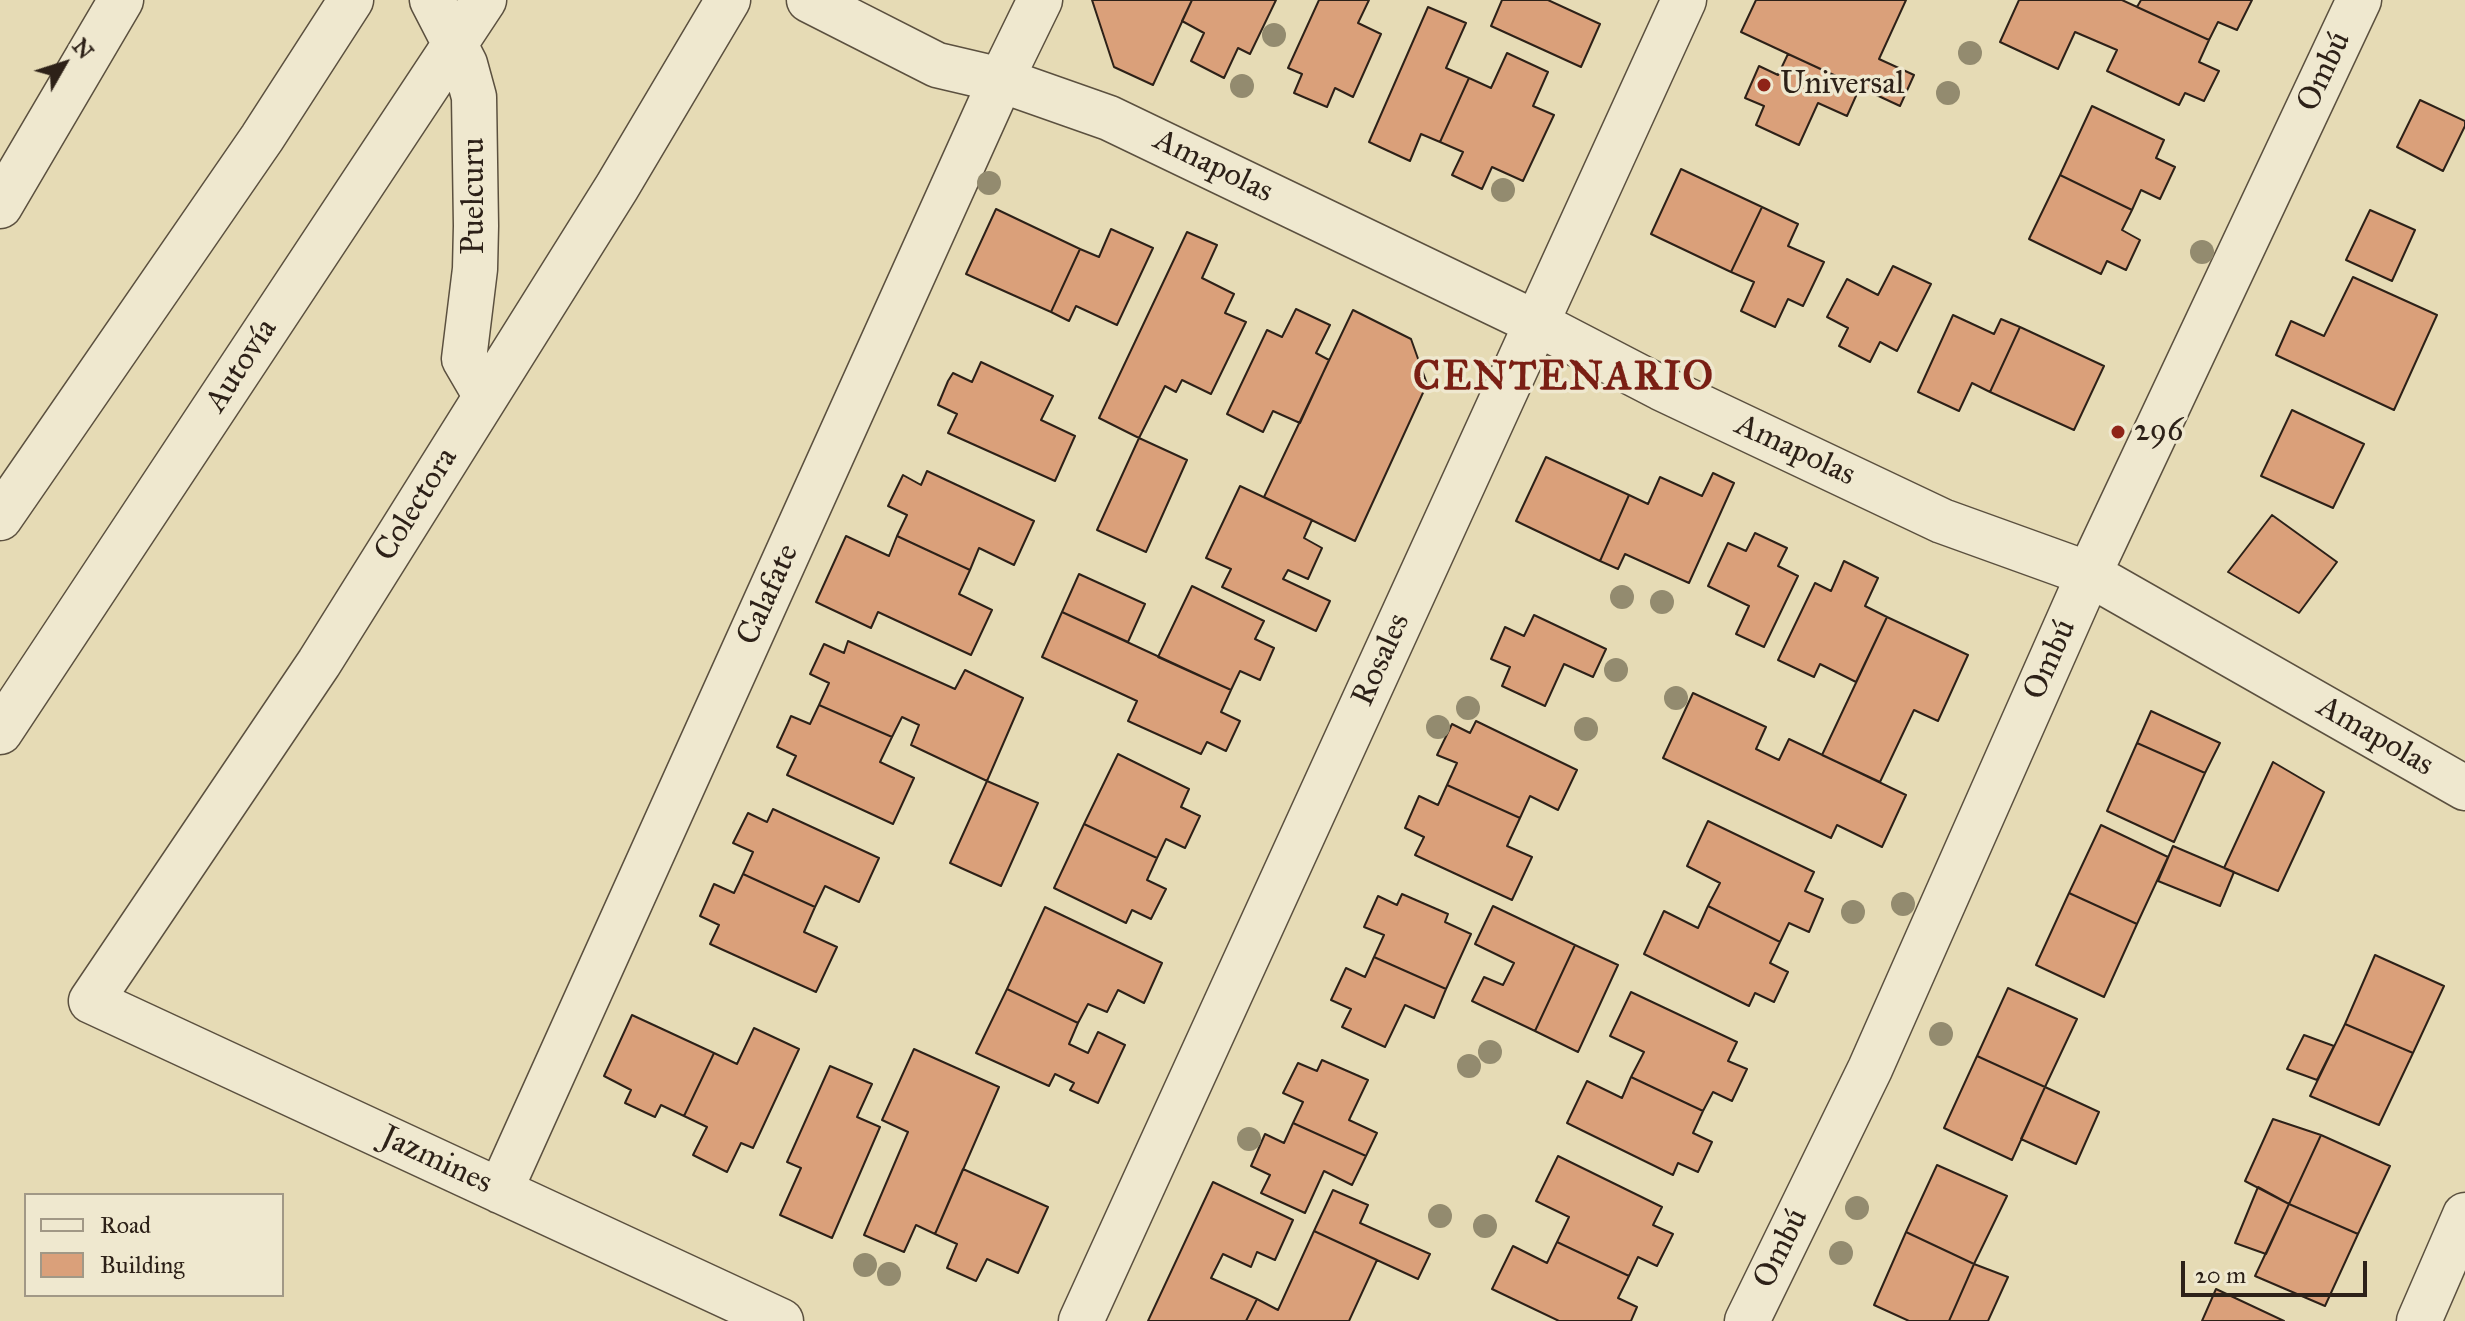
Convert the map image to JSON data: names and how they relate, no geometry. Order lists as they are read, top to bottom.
{
  "streets": {
    "street": [
      "Ombú",
      "Amapolas",
      "Puelcuru",
      "Autovía",
      "Colectora",
      "Calafate",
      "Rosales",
      "Jazmines"
    ]
  },
  "crossings": [
    ["Ombú", "Amapolas"],
    ["Amapolas", "Calafate"],
    ["Amapolas", "Rosales"],
    ["Puelcuru", "Autovía"],
    ["Puelcuru", "Colectora"],
    ["Colectora", "Jazmines"],
    ["Calafate", "Jazmines"]
  ],
  "districts": ["CENTENARIO"],
  "places": ["Universal", "296"],
  "legend": ["Road", "Building"],
  "scale_bar": "20 m",
  "north": "top right"
}
